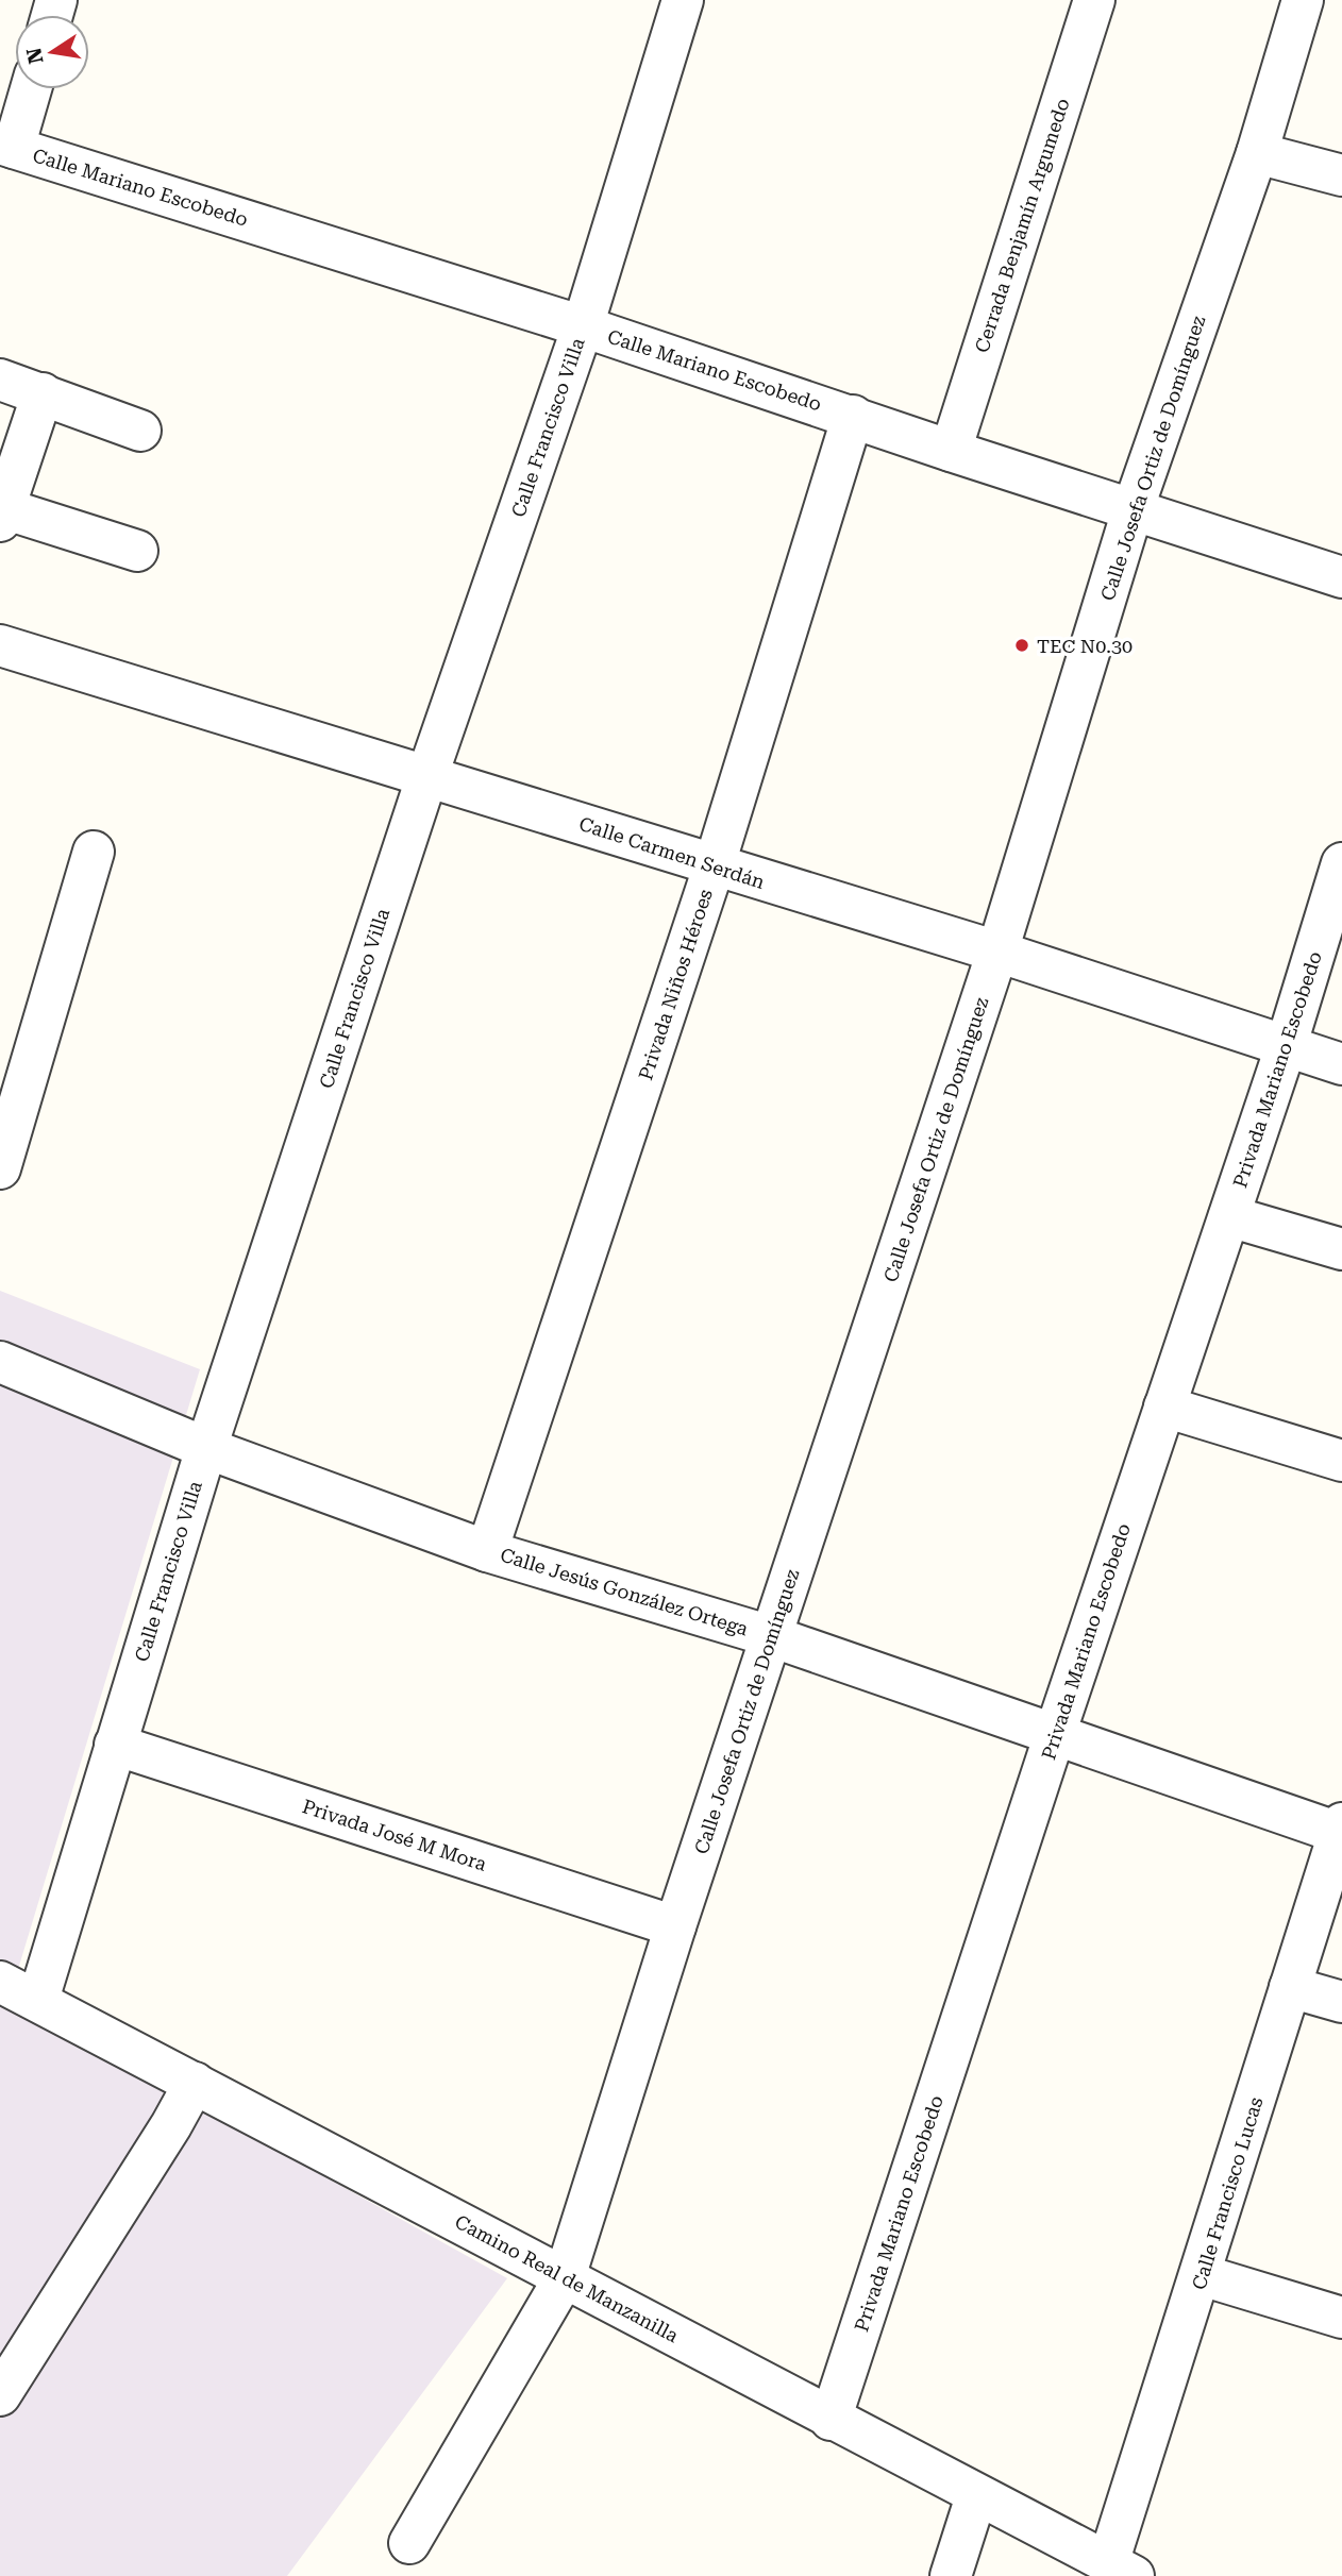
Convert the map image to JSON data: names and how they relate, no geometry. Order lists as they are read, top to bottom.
{
  "streets": {
    "street": [
      "Calle Mariano Escobedo",
      "Cerrada Benjamín Argumedo",
      "Calle Francisco Villa",
      "Calle Josefa Ortiz de Domínguez",
      "Calle Carmen Serdán",
      "Privada Niños Héroes",
      "Privada Mariano Escobedo",
      "Calle Jesús González Ortega",
      "Privada José M Mora",
      "Calle Francisco Lucas",
      "Camino Real de Manzanilla"
    ]
  },
  "crossings": [
    ["Calle Mariano Escobedo", "Cerrada Benjamín Argumedo"],
    ["Calle Mariano Escobedo", "Calle Francisco Villa"],
    ["Calle Mariano Escobedo", "Calle Josefa Ortiz de Domínguez"],
    ["Calle Mariano Escobedo", "Privada Niños Héroes"],
    ["Calle Francisco Villa", "Calle Carmen Serdán"],
    ["Calle Francisco Villa", "Calle Jesús González Ortega"],
    ["Calle Francisco Villa", "Privada José M Mora"],
    ["Calle Francisco Villa", "Camino Real de Manzanilla"],
    ["Calle Josefa Ortiz de Domínguez", "Calle Carmen Serdán"],
    ["Calle Josefa Ortiz de Domínguez", "Calle Jesús González Ortega"],
    ["Calle Josefa Ortiz de Domínguez", "Privada José M Mora"],
    ["Calle Josefa Ortiz de Domínguez", "Camino Real de Manzanilla"],
    ["Calle Carmen Serdán", "Privada Niños Héroes"],
    ["Calle Carmen Serdán", "Privada Mariano Escobedo"],
    ["Privada Niños Héroes", "Calle Jesús González Ortega"],
    ["Privada Mariano Escobedo", "Calle Jesús González Ortega"],
    ["Privada Mariano Escobedo", "Camino Real de Manzanilla"],
    ["Calle Jesús González Ortega", "Calle Francisco Lucas"],
    ["Calle Francisco Lucas", "Camino Real de Manzanilla"]
  ],
  "places": ["TEC N0.30"],
  "north": "left"
}
